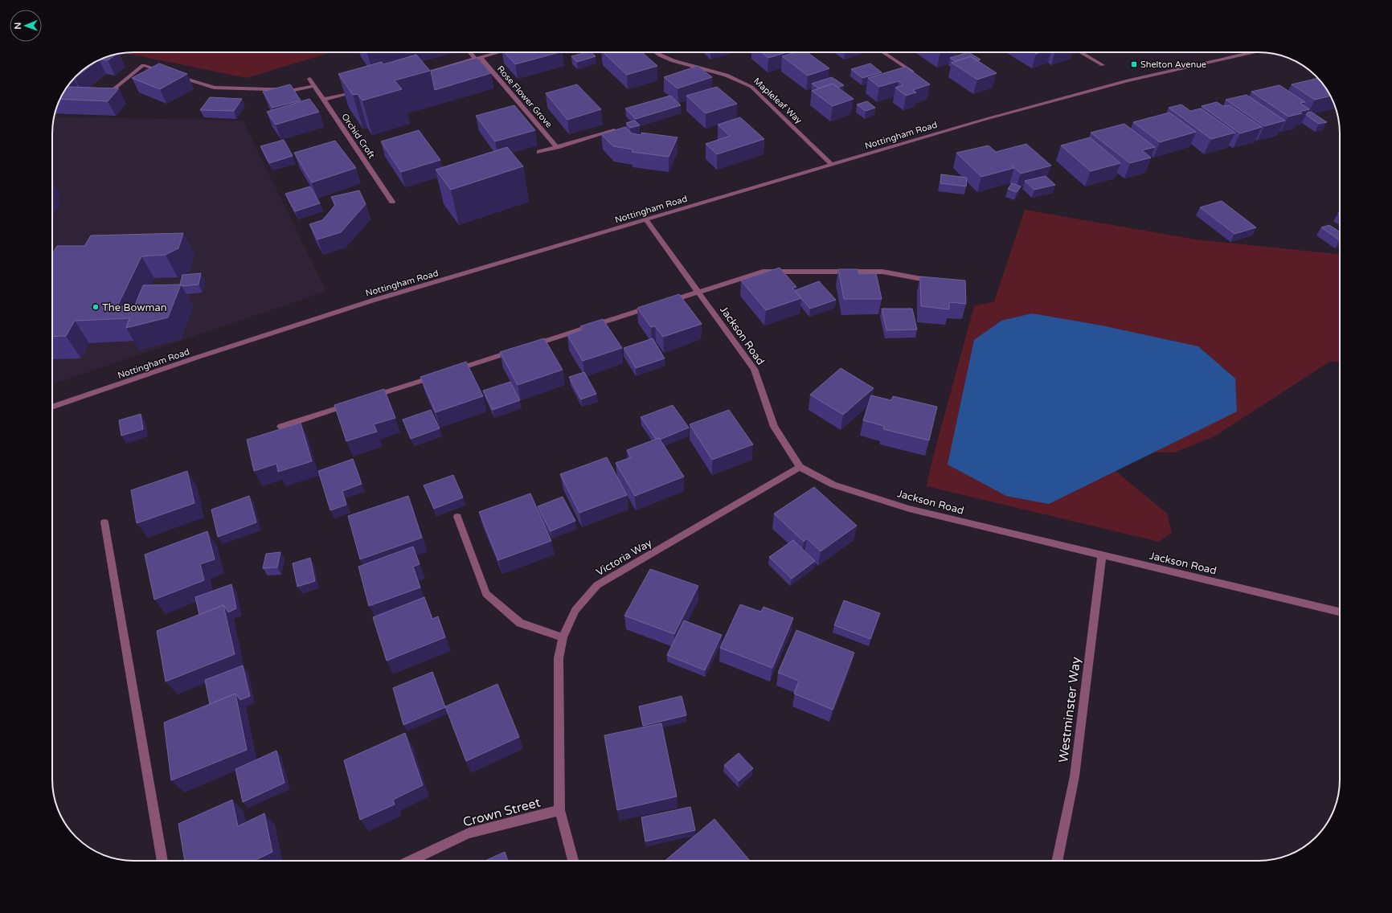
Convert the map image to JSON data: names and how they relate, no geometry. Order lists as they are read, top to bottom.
{
  "streets": {
    "street": [
      "Rose Flower Grove",
      "Mapleleaf Way",
      "Nottingham Road",
      "Orchid Croft",
      "Jackson Road",
      "Victoria Way",
      "Westminster Way",
      "Crown Street"
    ]
  },
  "crossings": [
    ["Mapleleaf Way", "Nottingham Road"],
    ["Nottingham Road", "Jackson Road"],
    ["Jackson Road", "Victoria Way"],
    ["Jackson Road", "Westminster Way"],
    ["Victoria Way", "Crown Street"]
  ],
  "places": {
    "transit": ["Shelton Avenue"],
    "other": ["The Bowman"]
  },
  "north": "left"
}
